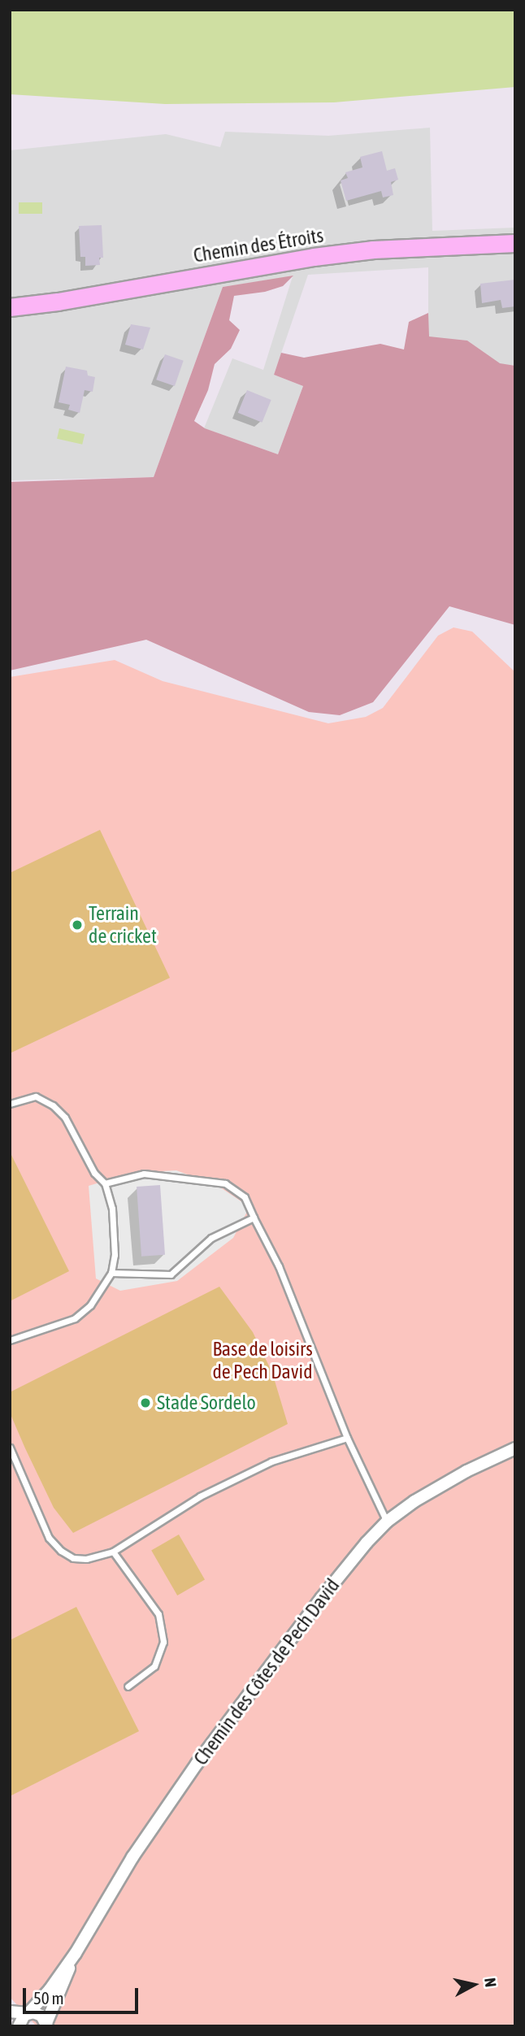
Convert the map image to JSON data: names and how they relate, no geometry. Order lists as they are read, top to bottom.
{
  "streets": {
    "main road": ["Chemin des Étroits"],
    "street": ["Chemin des Côtes de Pech David"]
  },
  "parks": ["Base de loisirs de Pech David"],
  "places": ["Terrain de cricket", "Stade Sordelo"],
  "scale_bar": "50 m",
  "north": "right"
}
